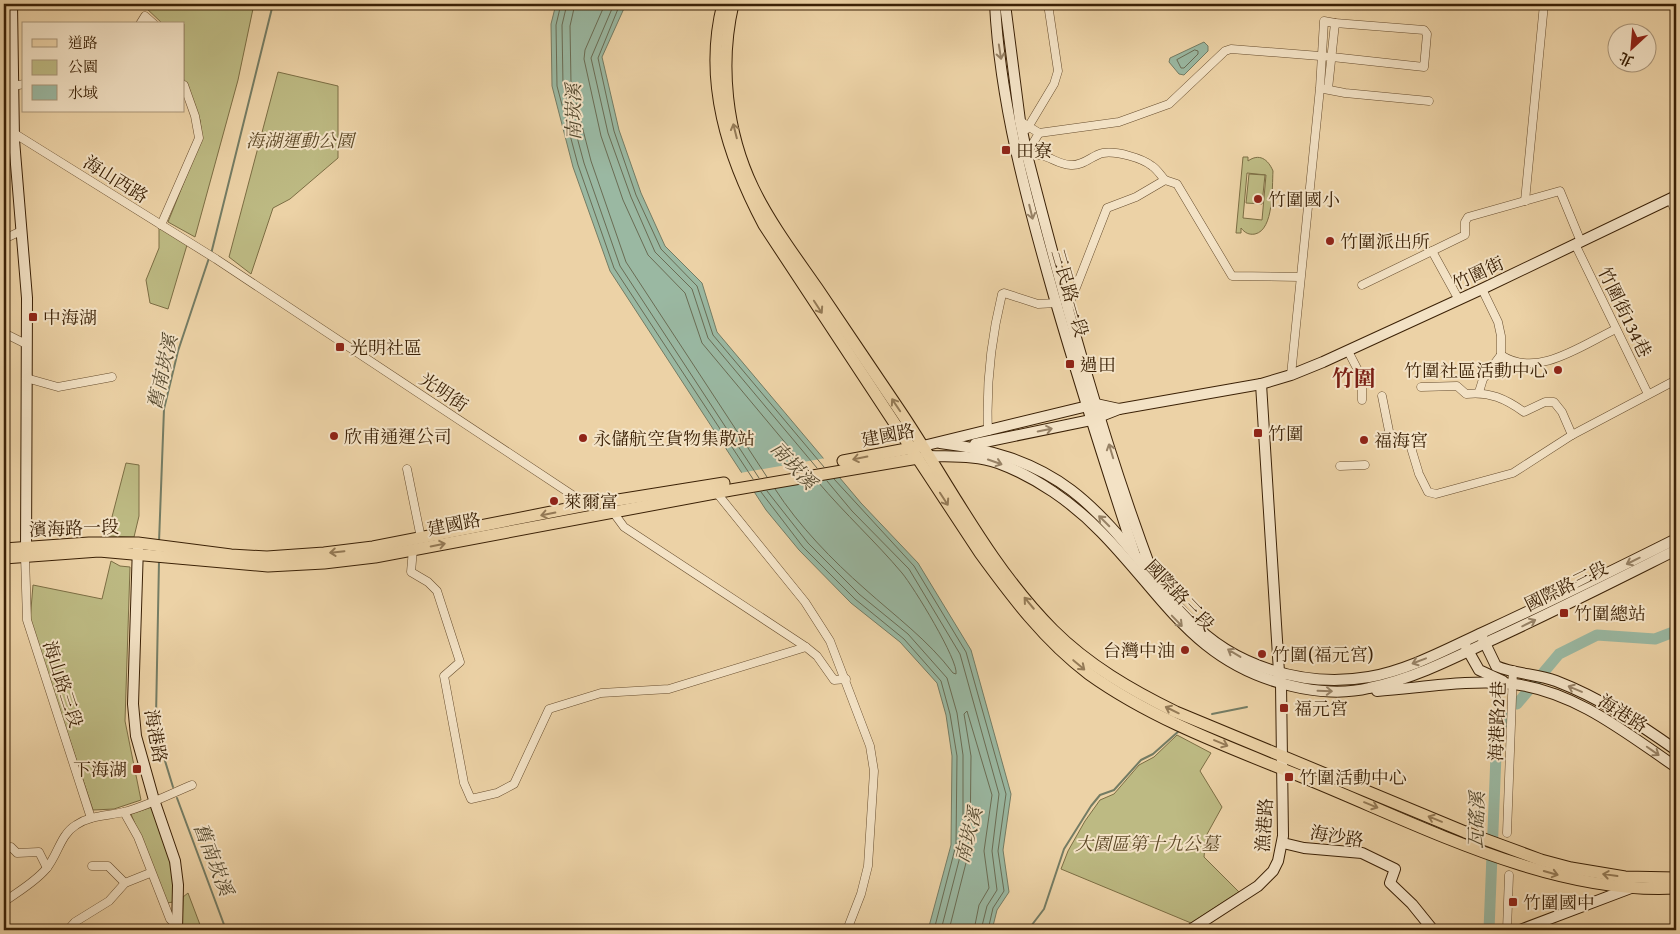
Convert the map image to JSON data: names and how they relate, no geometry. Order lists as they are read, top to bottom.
{
  "streets": {
    "main road": ["建國路", "濱海路一段"],
    "street": [
      "海山西路",
      "竹圍街",
      "三民路一段",
      "竹圍街134巷",
      "光明街",
      "國際路三段",
      "海山路三段",
      "海港路",
      "海港路2巷",
      "漁港路",
      "海沙路"
    ]
  },
  "crossings": [
    ["海山西路", "光明街"],
    ["竹圍街", "竹圍街134巷"],
    ["三民路一段", "國際路三段"],
    ["光明街", "建國路"],
    ["建國路", "濱海路一段"],
    ["建國路", "國際路三段"],
    ["濱海路一段", "海山路三段"],
    ["濱海路一段", "海港路"],
    ["國際路三段", "漁港路"],
    ["海港路", "海港路2巷"],
    ["漁港路", "海沙路"]
  ],
  "districts": ["竹圍"],
  "water": ["南崁溪", "舊南崁溪", "瓦磘溪"],
  "parks": ["海湖運動公園", "大園區第十九公墓"],
  "places": {
    "transit": [
      "田寮",
      "中海湖",
      "光明社區",
      "過田",
      "竹圍",
      "竹圍總站",
      "福元宮",
      "下海湖",
      "竹圍活動中心",
      "竹圍國中"
    ],
    "other": [
      "竹圍國小",
      "竹圍派出所",
      "竹圍社區活動中心",
      "欣甫通運公司",
      "永儲航空貨物集散站",
      "福海宮",
      "萊爾富",
      "台灣中油",
      "竹圍(福元宮)"
    ]
  },
  "legend": ["道路", "公園", "水域"],
  "north": "bottom left"
}
